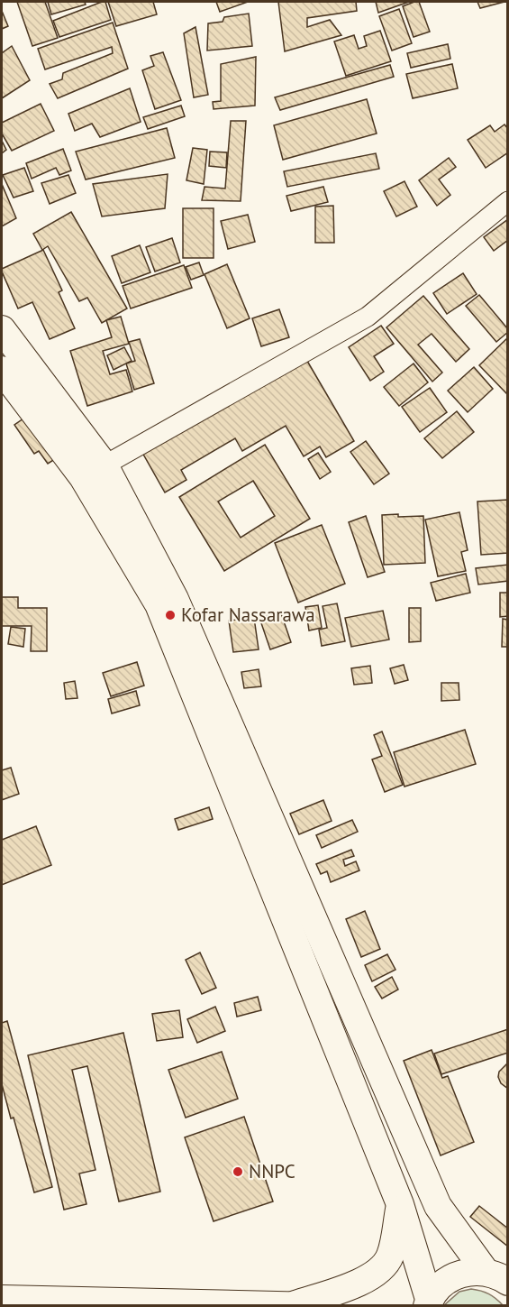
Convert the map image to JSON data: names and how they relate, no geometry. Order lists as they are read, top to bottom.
{
  "places": ["Kofar Nassarawa", "NNPC"]
}
